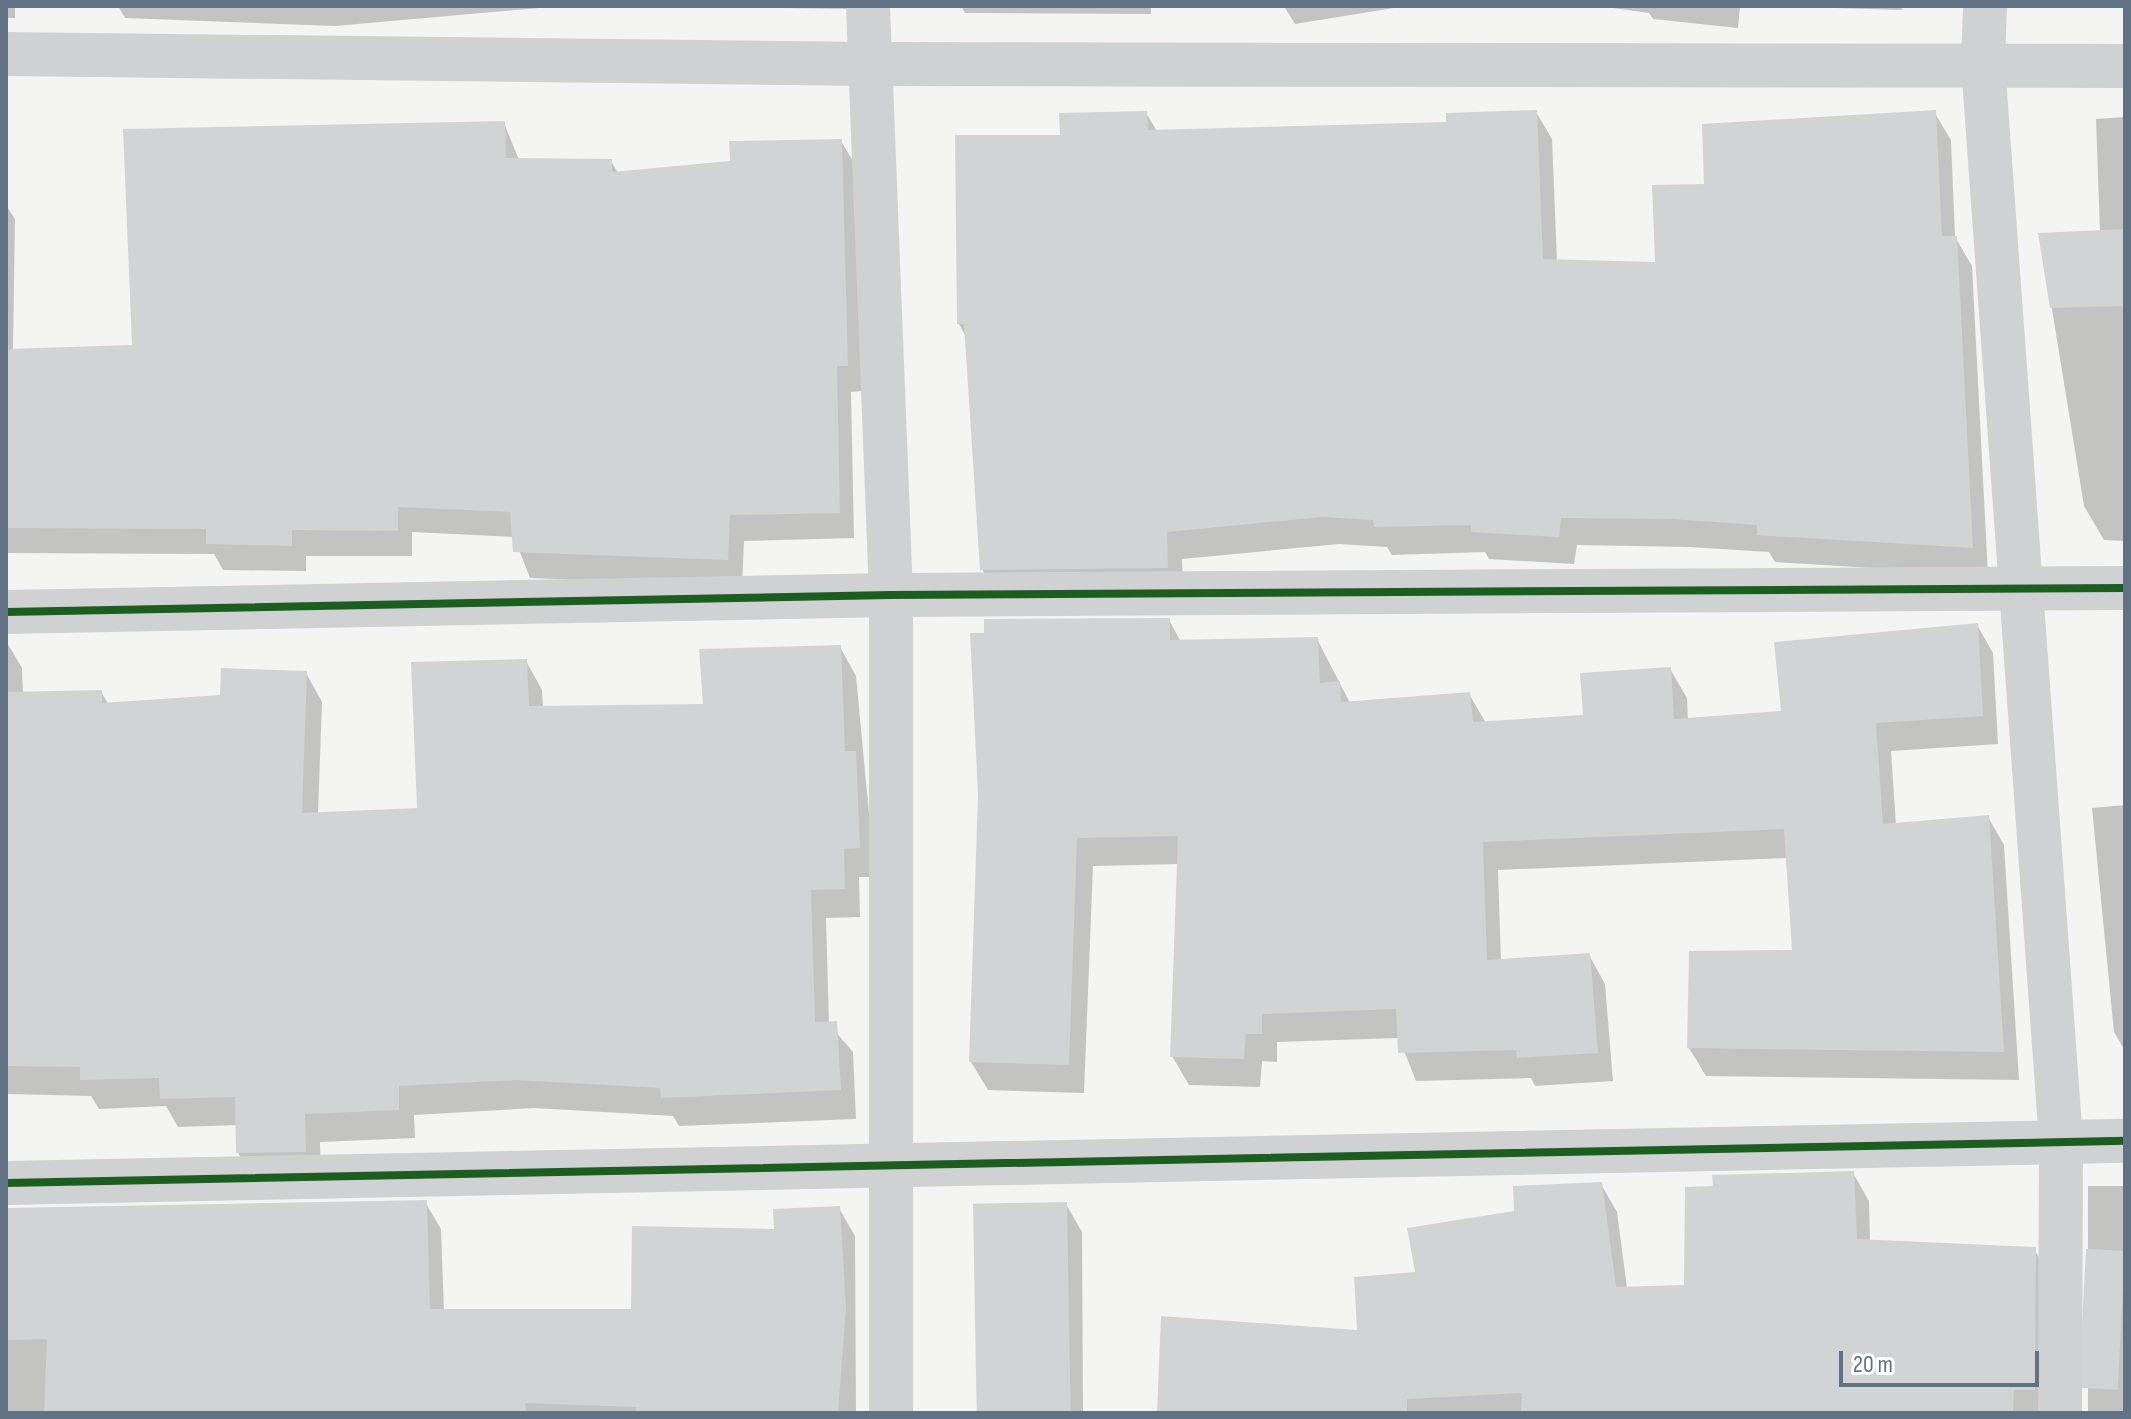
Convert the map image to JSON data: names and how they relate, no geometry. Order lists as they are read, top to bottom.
{
  "scale_bar": "20 m"
}
